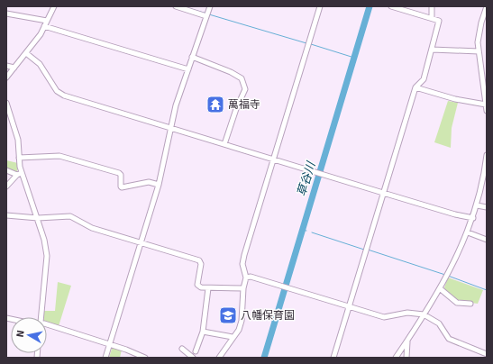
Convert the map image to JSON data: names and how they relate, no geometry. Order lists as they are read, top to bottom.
{
  "water": ["草谷川"],
  "places": {
    "temple": ["萬福寺"],
    "school or university": ["八幡保育園"]
  },
  "north": "left"
}
